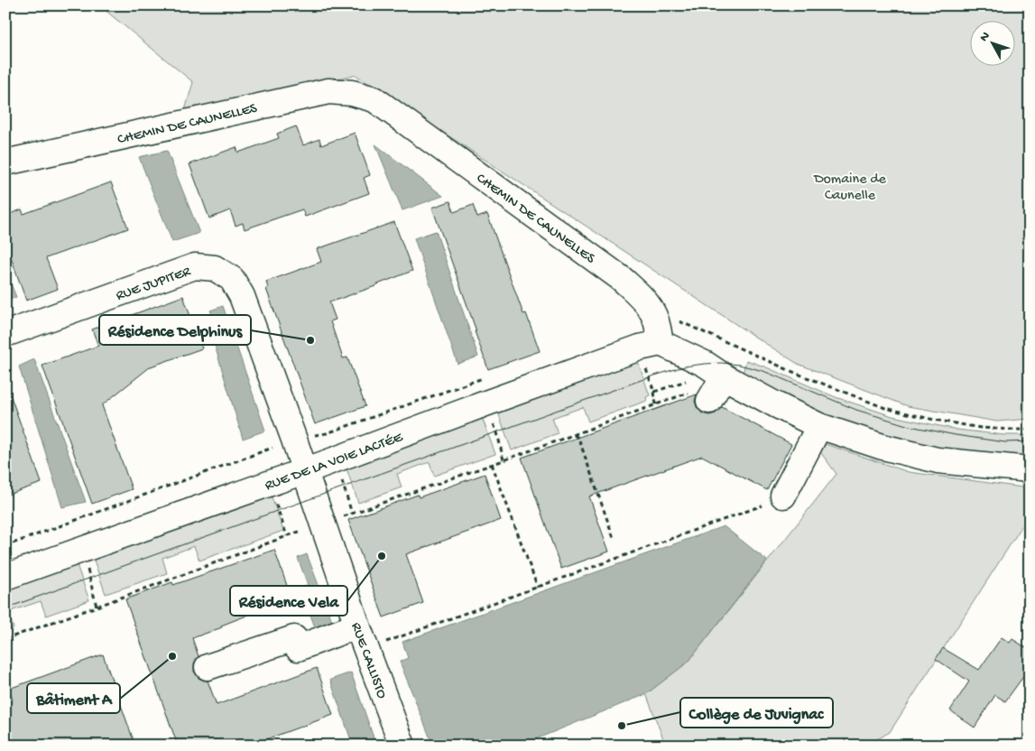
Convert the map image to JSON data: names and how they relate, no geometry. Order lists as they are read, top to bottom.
{
  "streets": {
    "street": [
      "CHEMIN DE CAUNELLES",
      "RUE JUPITER",
      "RUE DE LA VOIE LACTÉE",
      "RUE CALLISTO"
    ]
  },
  "crossings": [
    ["CHEMIN DE CAUNELLES", "RUE DE LA VOIE LACTÉE"],
    ["RUE JUPITER", "RUE DE LA VOIE LACTÉE"],
    ["RUE JUPITER", "RUE CALLISTO"],
    ["RUE DE LA VOIE LACTÉE", "RUE CALLISTO"]
  ],
  "parks": ["Domaine de Caunelle"],
  "places": [
    "Résidence Delphinus",
    "Résidence Vela",
    "Bâtiment A",
    "Collège de Juvignac"
  ],
  "north": "top left"
}
